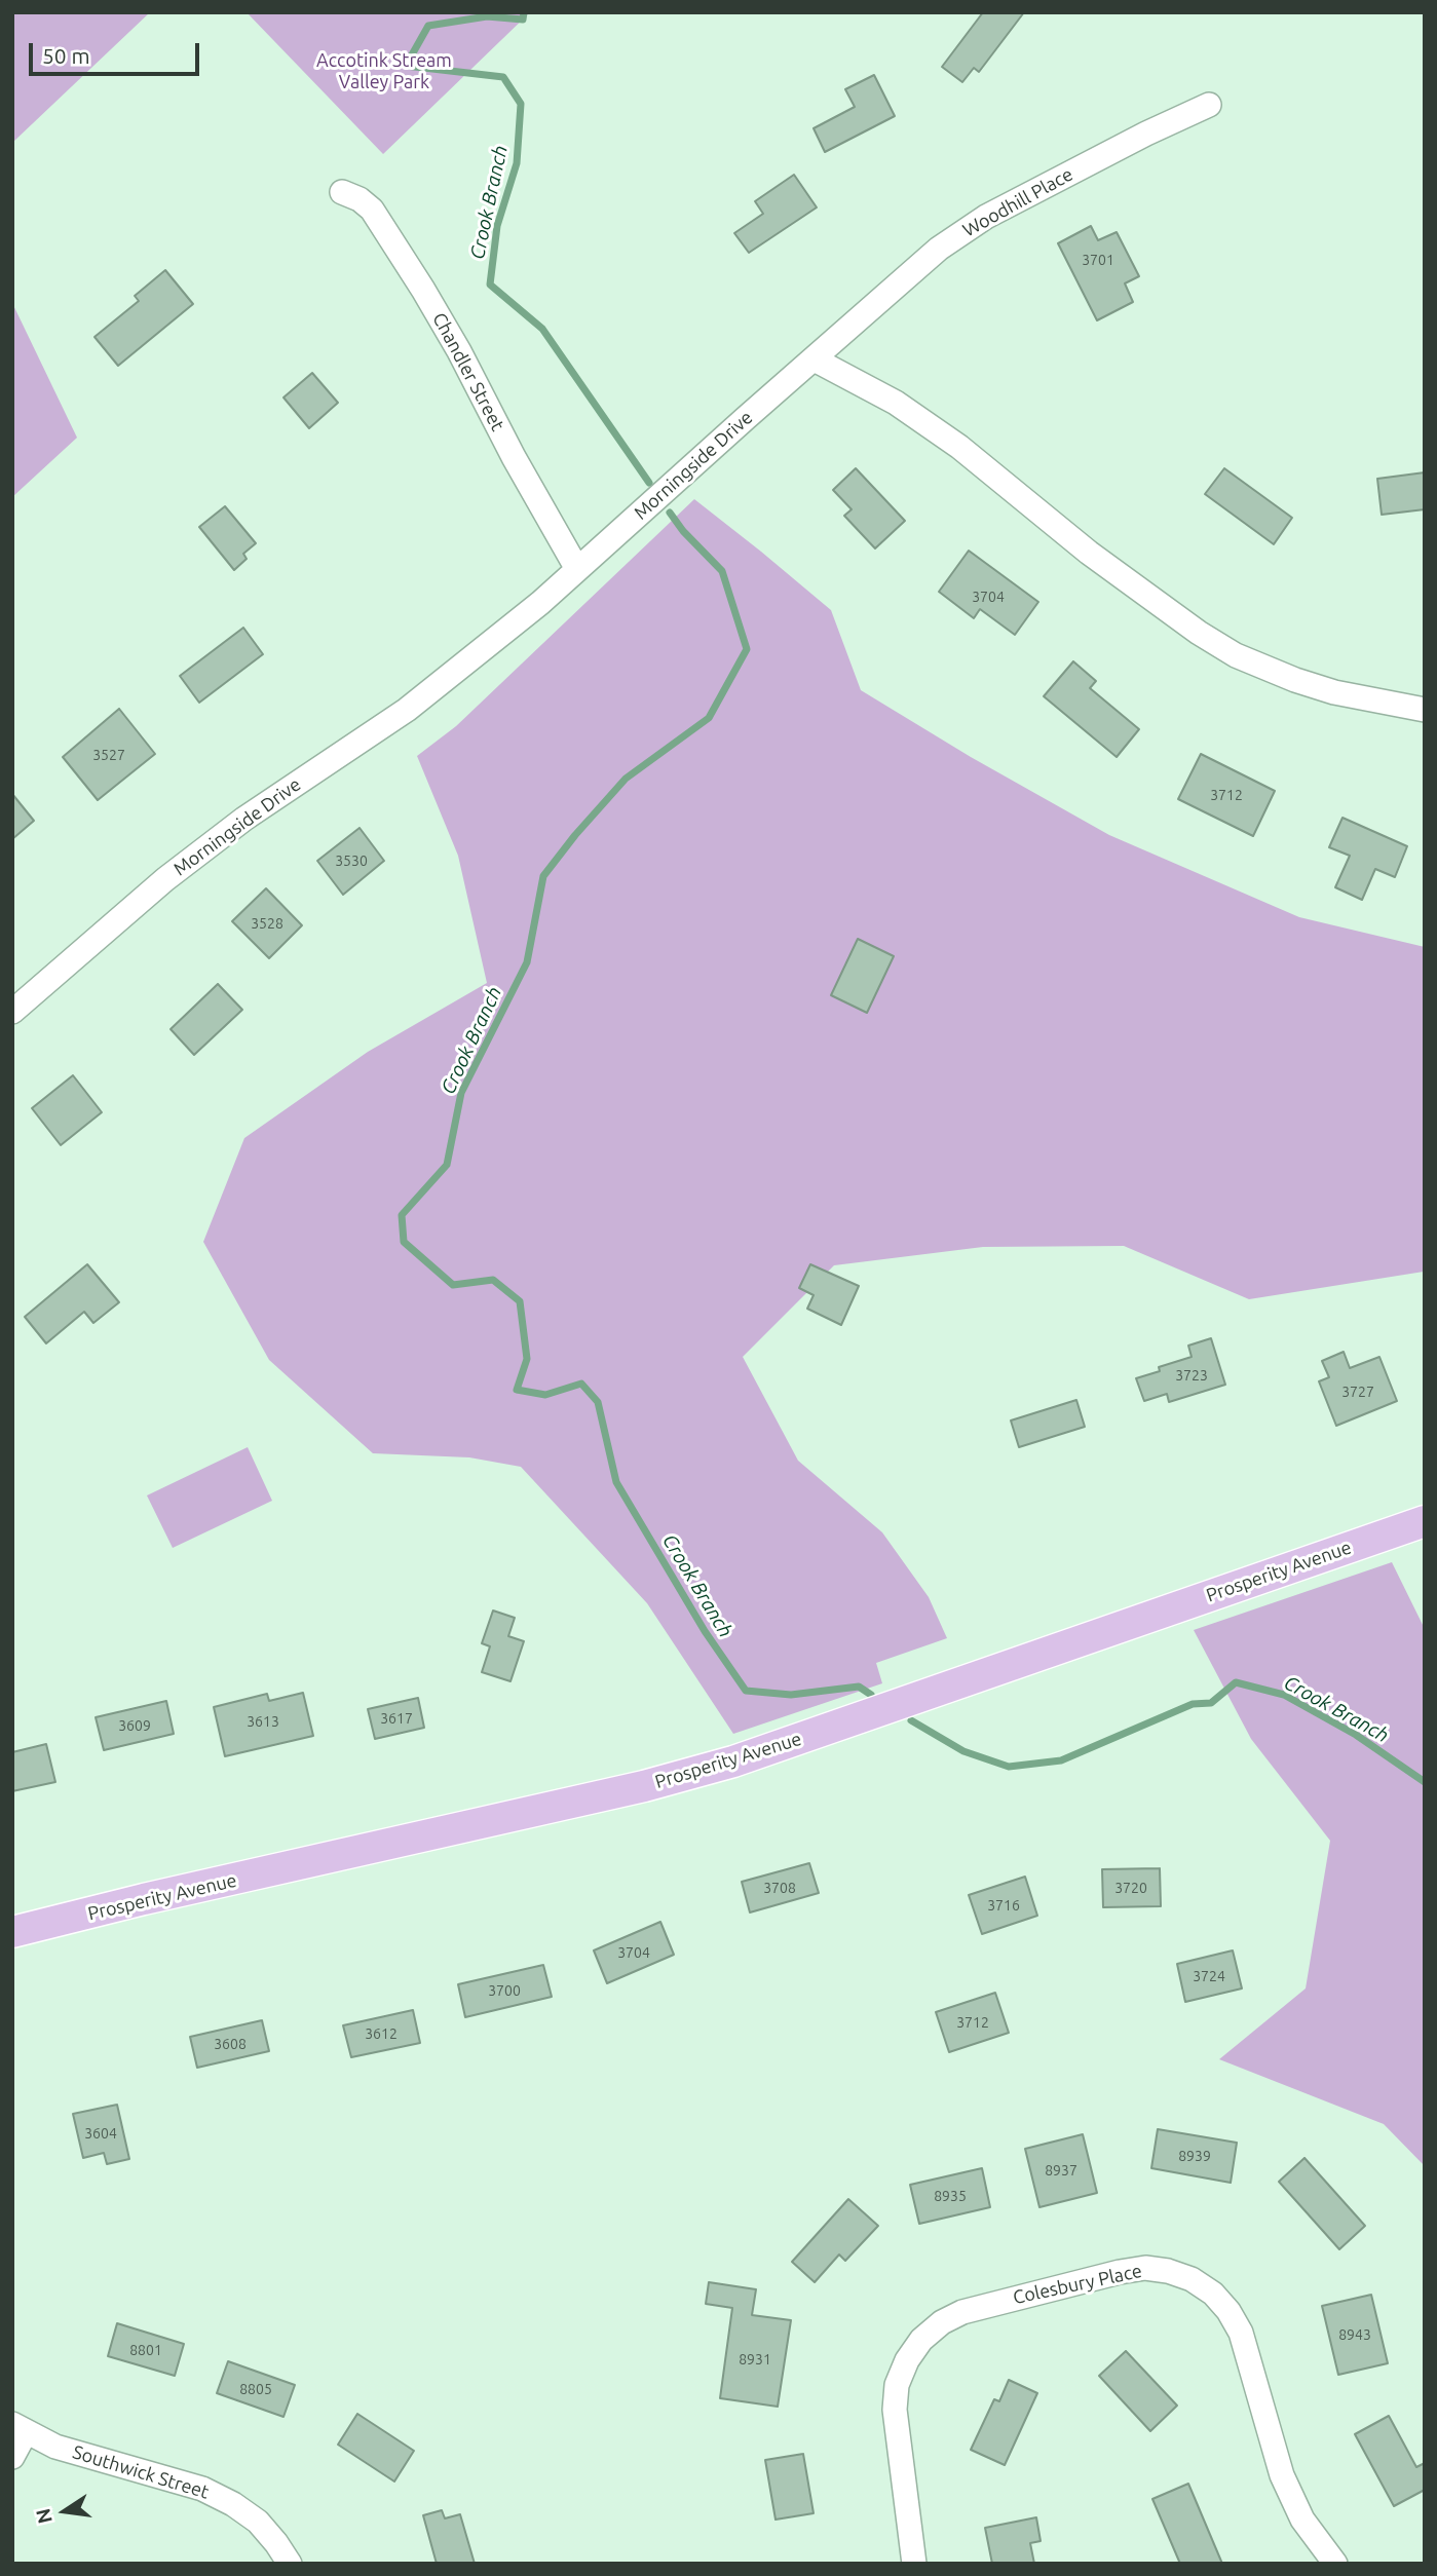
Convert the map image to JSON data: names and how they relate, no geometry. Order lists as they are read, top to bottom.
{
  "streets": {
    "main road": ["Prosperity Avenue"],
    "street": [
      "Woodhill Place",
      "Chandler Street",
      "Morningside Drive",
      "Colesbury Place",
      "Southwick Street"
    ]
  },
  "crossings": [
    ["Woodhill Place", "Morningside Drive"],
    ["Chandler Street", "Morningside Drive"]
  ],
  "water": ["Crook Branch"],
  "parks": ["Accotink Stream Valley Park"],
  "house_numbers": [
    "3701",
    "3704",
    "3527",
    "3712",
    "3530",
    "3528",
    "3723",
    "3727",
    "3617",
    "3613",
    "3609",
    "3708",
    "3720",
    "3716",
    "3704",
    "3724",
    "3700",
    "3712",
    "3612",
    "3608",
    "3604",
    "8939",
    "8937",
    "8935",
    "8943",
    "8801",
    "8931",
    "8805"
  ],
  "scale_bar": "50 m",
  "north": "left"
}
